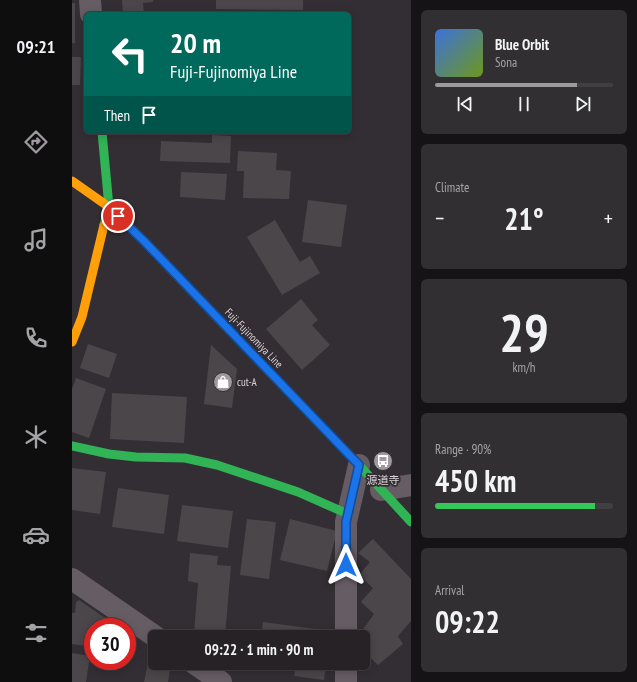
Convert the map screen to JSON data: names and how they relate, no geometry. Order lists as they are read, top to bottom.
{
  "streets": {
    "street": ["Fuji-Fujinomiya Line"]
  },
  "places": {
    "shop": ["cut-A"],
    "bus stop": ["源道寺"]
  },
  "page": {
    "tabs": "09:21",
    "turn": ["20 m", "Fuji-Fujinomiya Line"],
    "song": ["Blue Orbit", "Sona"],
    "then": "Then",
    "tile": [
      "Climate",
      ["29", "km/h"],
      ["Range · 90%", "450 km"],
      ["Arrival", "09:22"]
    ],
    "heat": ["−", "21°", "+"],
    "limit": "30",
    "trip": "09:22 · 1 min · 90 m"
  }
}
